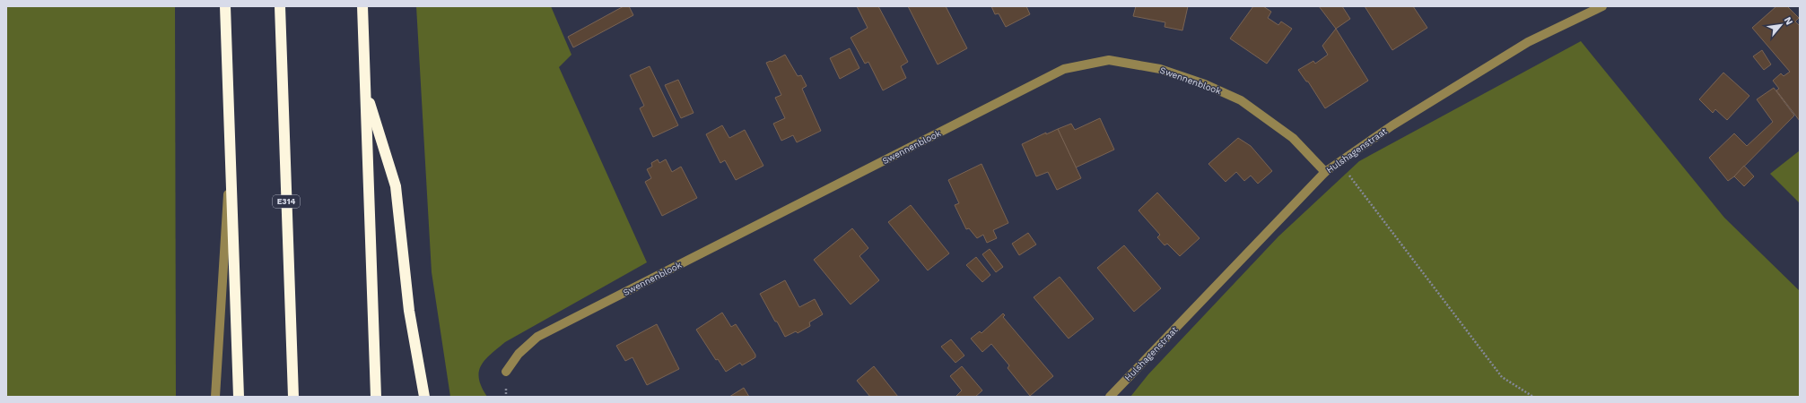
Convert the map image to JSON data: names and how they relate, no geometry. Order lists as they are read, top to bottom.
{
  "streets": {
    "highway": ["E314"],
    "street": ["Swennenblook", "Hulshagenstraat"]
  },
  "crossings": [
    ["Swennenblook", "Hulshagenstraat"]
  ],
  "north": "top right"
}
